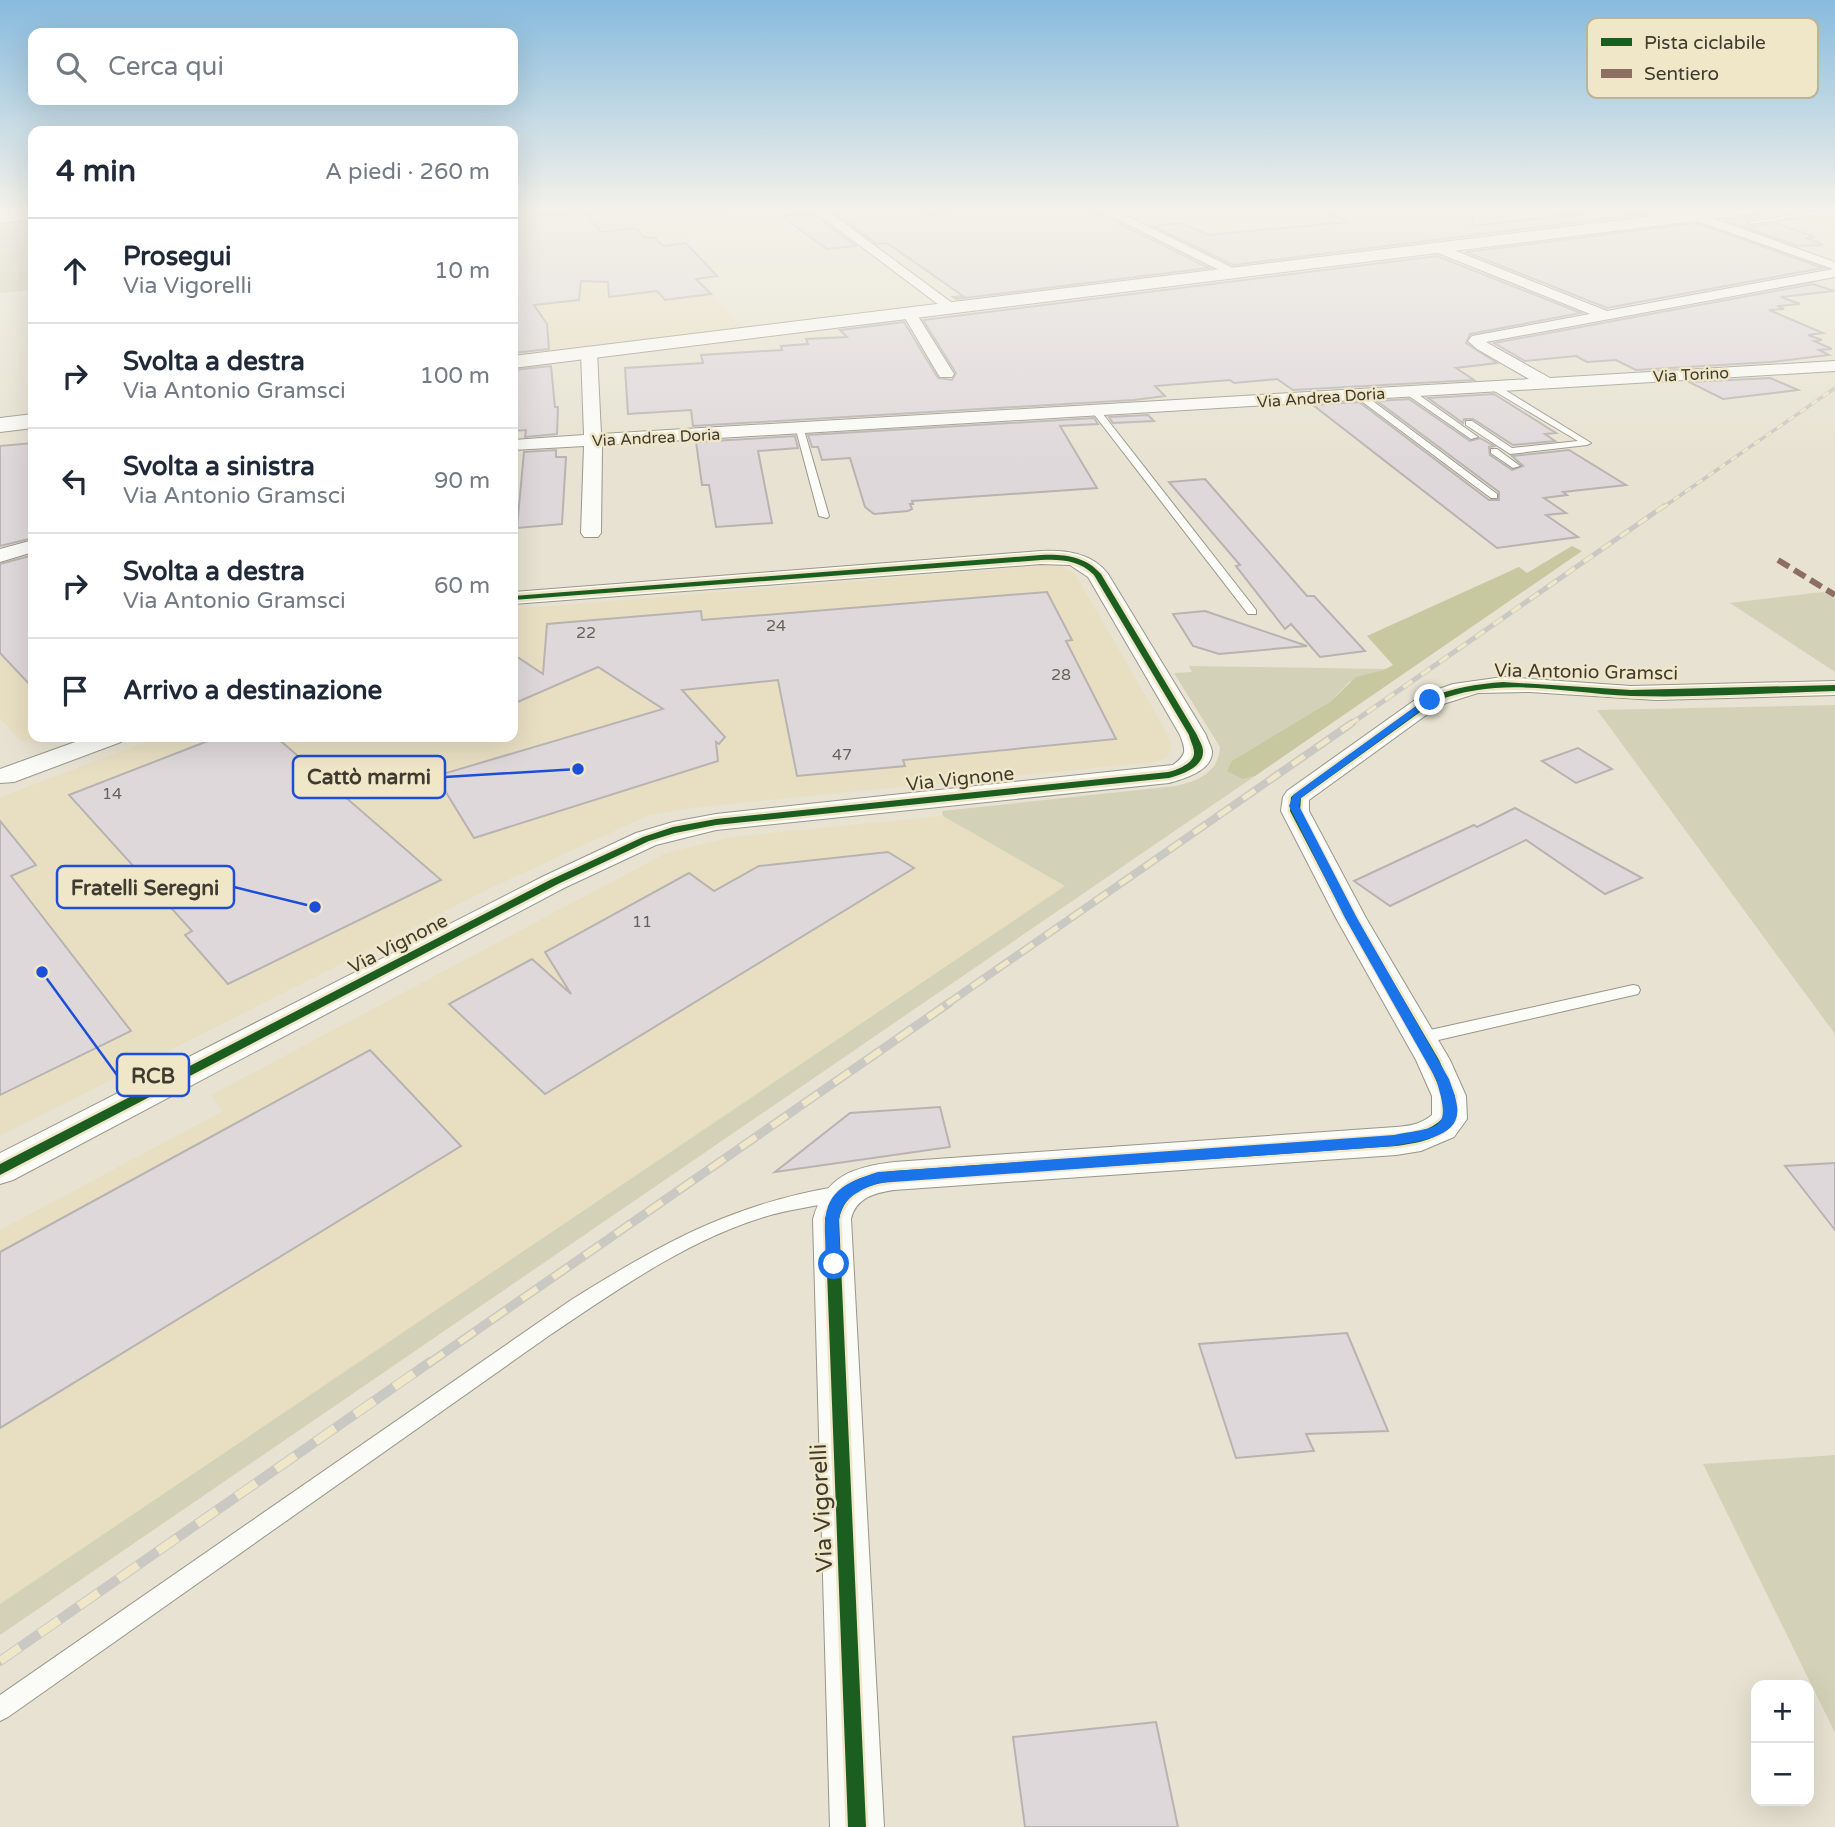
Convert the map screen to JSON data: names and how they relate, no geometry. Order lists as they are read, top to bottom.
{
  "streets": {
    "street": [
      "Via Torino",
      "Via Andrea Doria",
      "Via Antonio Gramsci",
      "Via Vignone",
      "Via Vigorelli"
    ]
  },
  "crossings": [
    ["Via Torino", "Via Andrea Doria"],
    ["Via Antonio Gramsci", "Via Vigorelli"]
  ],
  "places": ["Cattò marmi", "Fratelli Seregni", "RCB"],
  "house_numbers": [
    "24",
    "22",
    "28",
    "47",
    "14",
    "11"
  ],
  "legend": ["Pista ciclabile", "Sentiero"],
  "page": {
    "search": "Cerca qui",
    "heading": ["4 min", "A piedi · 260 m"],
    "list": [
      ["Prosegui", "Via Vigorelli", "10 m"],
      ["Svolta a destra", "Via Antonio Gramsci", "100 m"],
      ["Svolta a sinistra", "Via Antonio Gramsci", "90 m"],
      ["Svolta a destra", "Via Antonio Gramsci", "60 m"],
      "Arrivo a destinazione"
    ],
    "map_buttons": ["+", "−"]
  }
}
